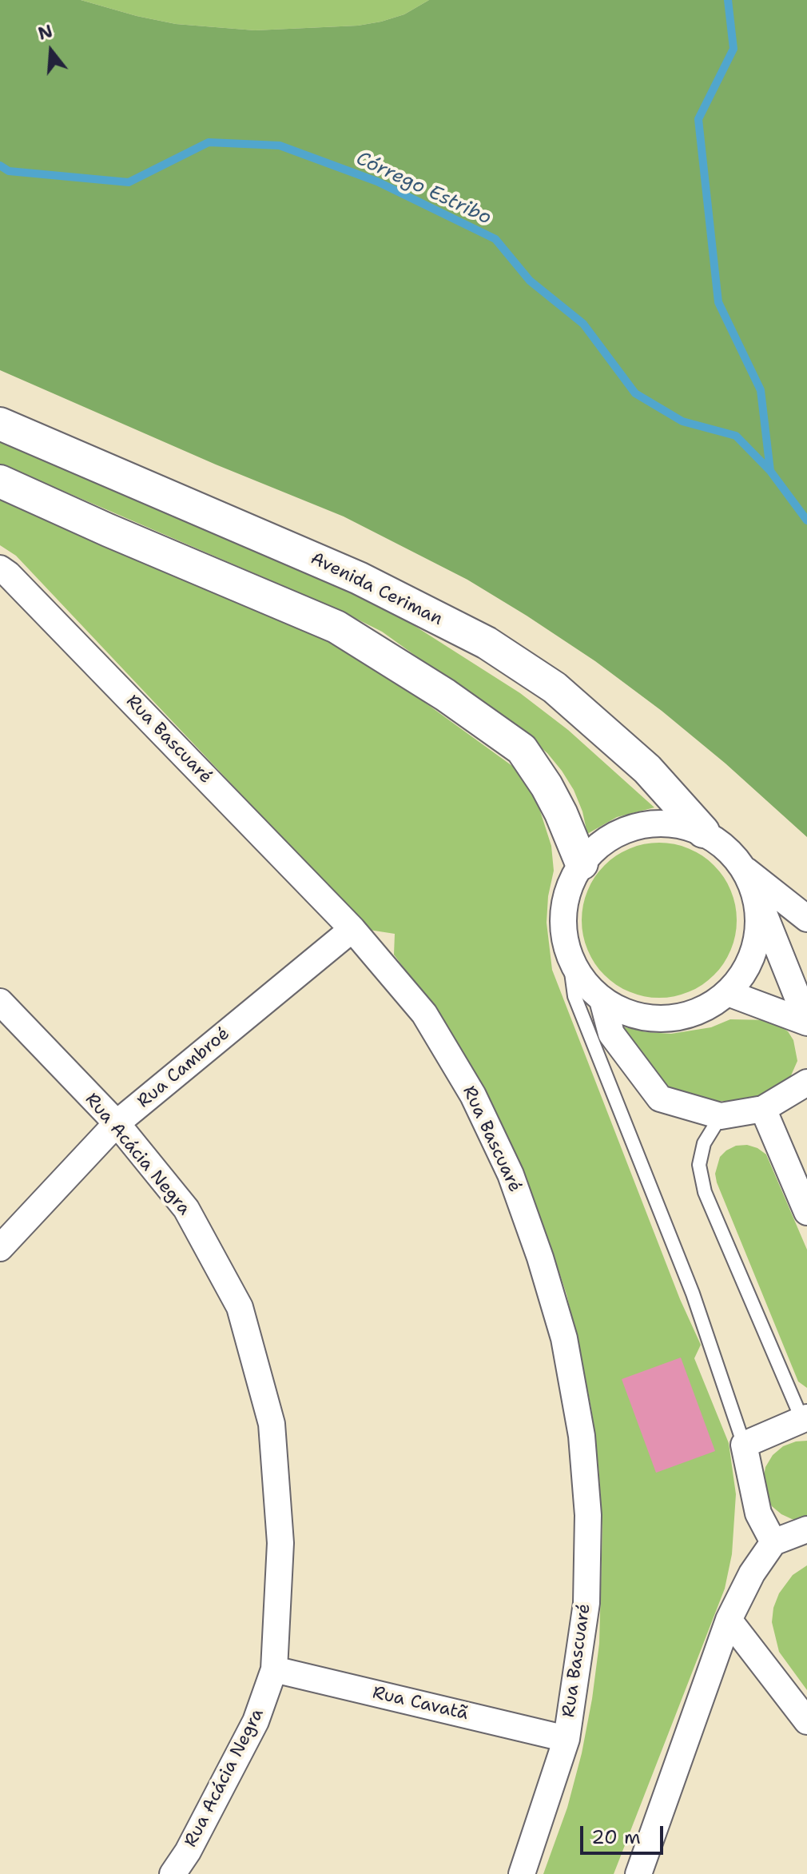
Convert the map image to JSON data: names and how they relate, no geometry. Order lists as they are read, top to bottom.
{
  "streets": {
    "street": [
      "Avenida Ceriman",
      "Rua Bascuaré",
      "Rua Cambroé",
      "Rua Acácia Negra",
      "Rua Cavatã"
    ]
  },
  "crossings": [
    ["Rua Bascuaré", "Rua Cambroé"],
    ["Rua Bascuaré", "Rua Cavatã"],
    ["Rua Cambroé", "Rua Acácia Negra"],
    ["Rua Acácia Negra", "Rua Cavatã"]
  ],
  "water": ["Córrego Estribo"],
  "scale_bar": "20 m",
  "north": "top"
}
